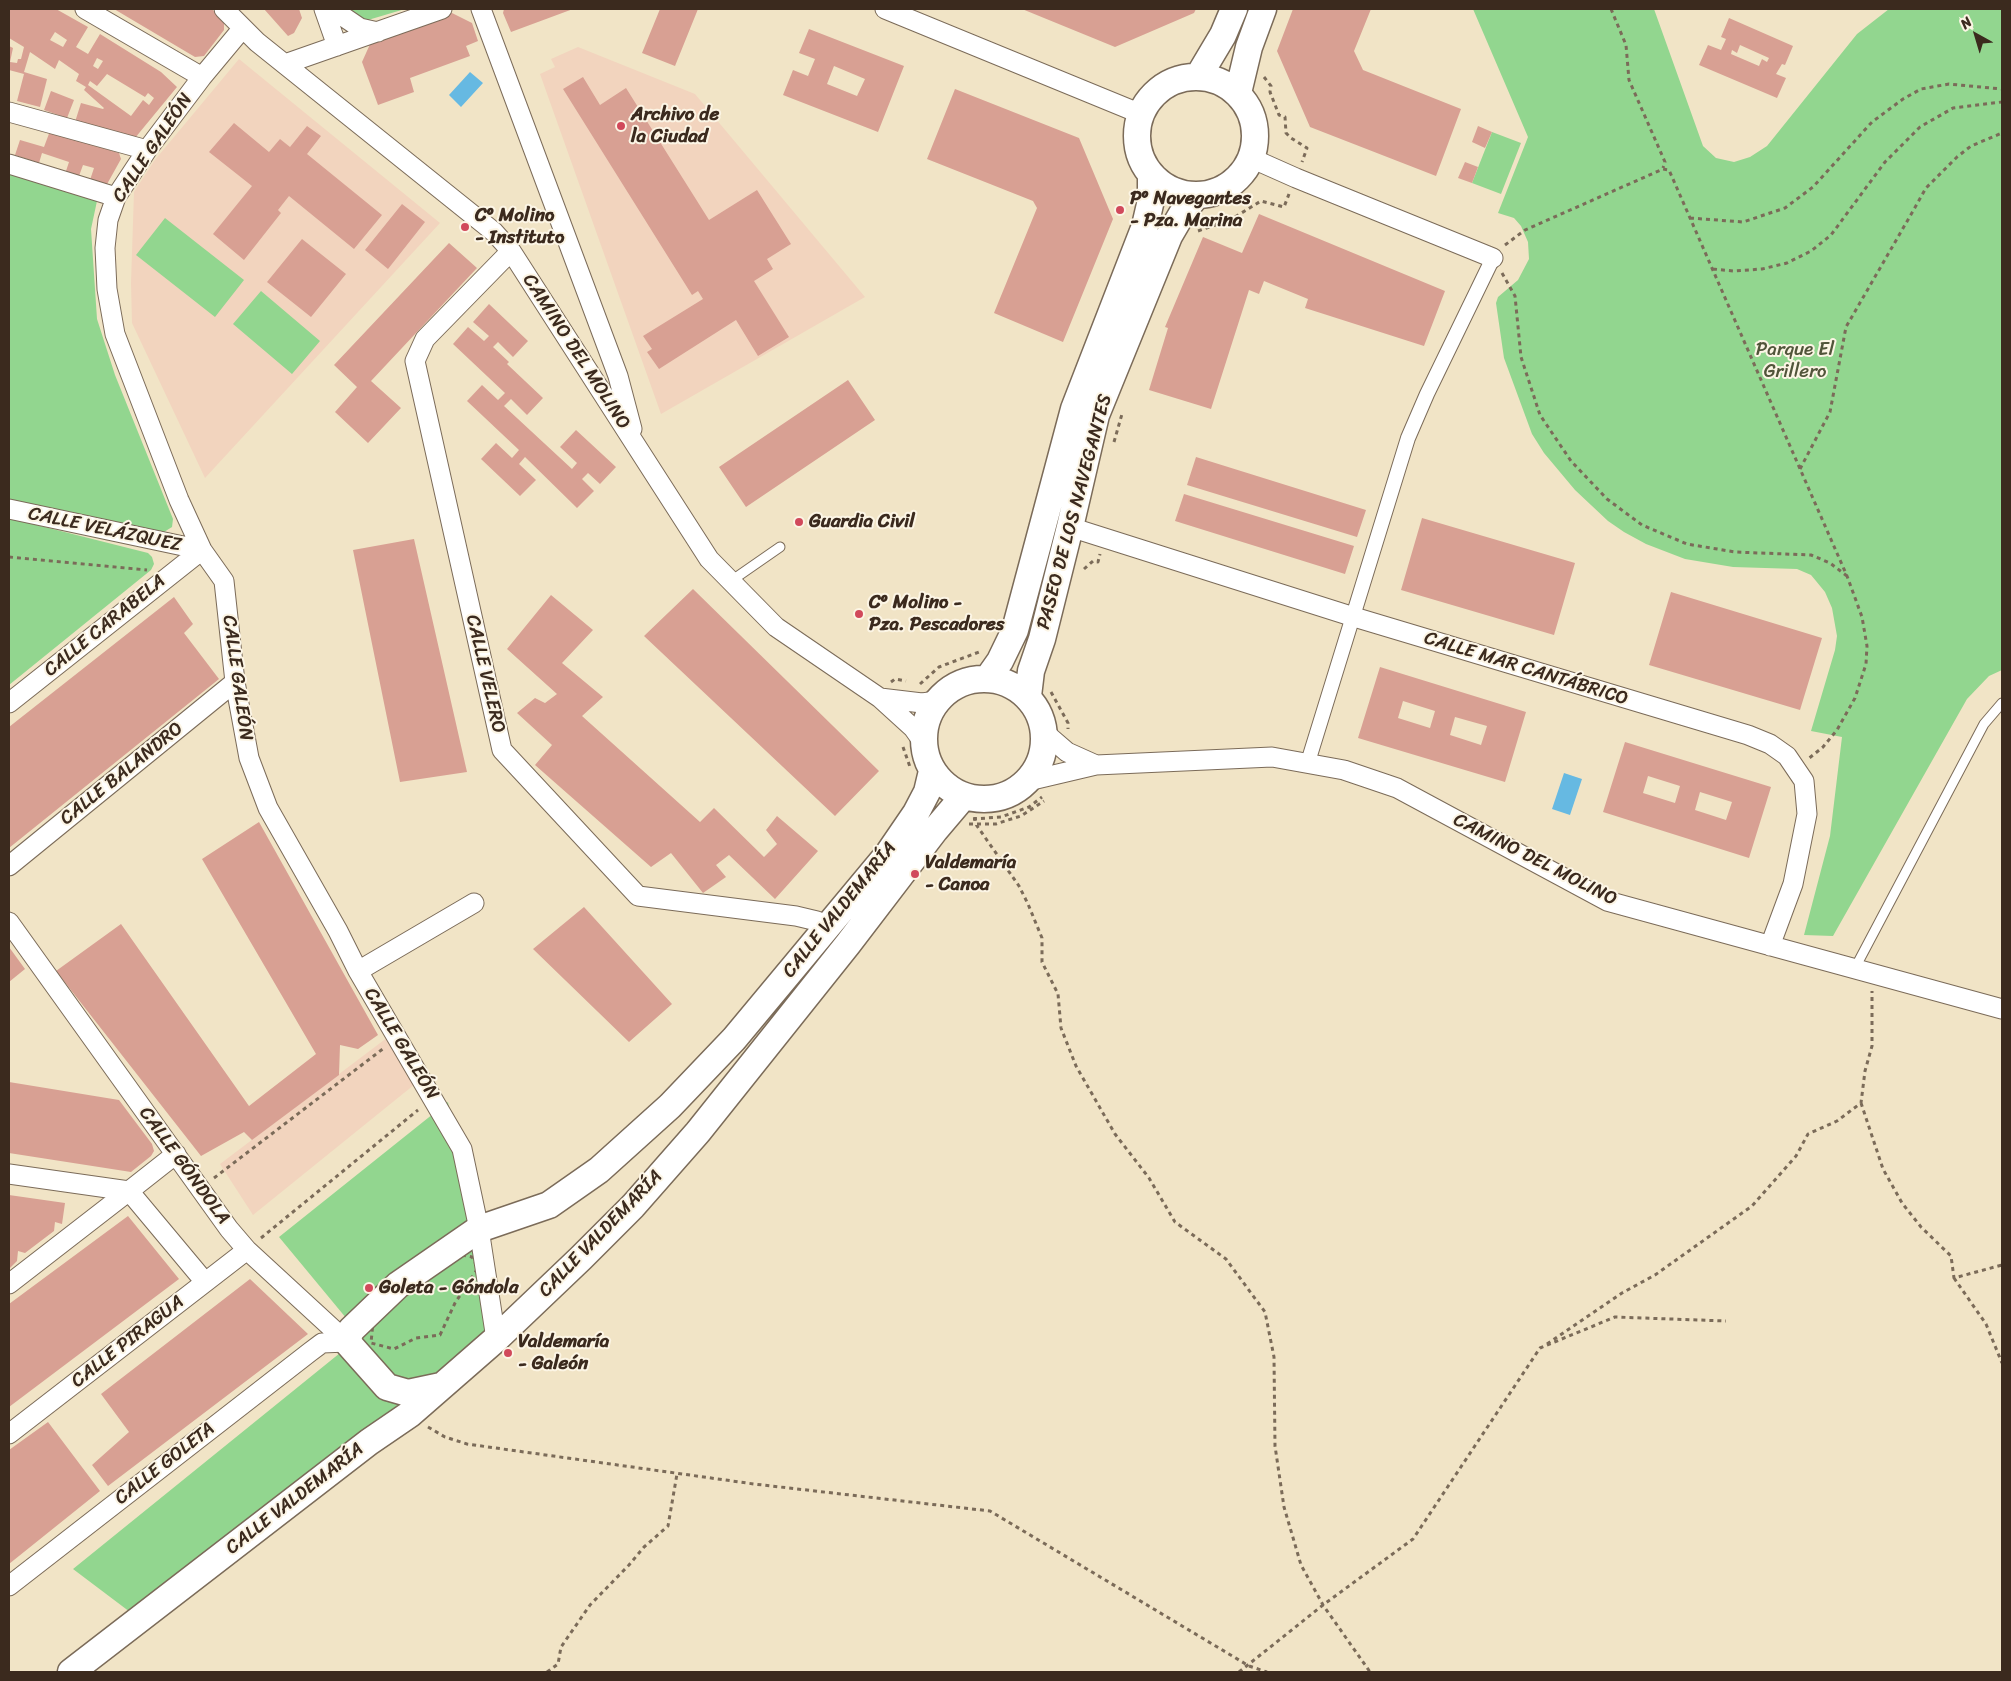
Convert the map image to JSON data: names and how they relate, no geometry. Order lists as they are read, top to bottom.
{
  "streets": {
    "main road": ["PASEO DE LOS NAVEGANTES", "CALLE VALDEMARÍA", "CALLE GÓNDOLA"],
    "street": [
      "CALLE GALEÓN",
      "CAMINO DEL MOLINO",
      "CALLE VELÁZQUEZ",
      "CALLE CARABELA",
      "CALLE MAR CANTÁBRICO",
      "CALLE VELERO",
      "CALLE BALANDRO",
      "CALLE PIRAGUA",
      "CALLE GOLETA"
    ]
  },
  "crossings": [
    ["CALLE GALEÓN", "CAMINO DEL MOLINO"],
    ["CALLE GALEÓN", "CALLE VELÁZQUEZ"],
    ["CALLE GALEÓN", "CALLE CARABELA"],
    ["CALLE GALEÓN", "CALLE BALANDRO"],
    ["CALLE GALEÓN", "CALLE VALDEMARÍA"],
    ["CAMINO DEL MOLINO", "CALLE MAR CANTÁBRICO"],
    ["CAMINO DEL MOLINO", "CALLE VELERO"],
    ["PASEO DE LOS NAVEGANTES", "CALLE MAR CANTÁBRICO"],
    ["CALLE VELÁZQUEZ", "CALLE CARABELA"],
    ["CALLE VELERO", "CALLE VALDEMARÍA"],
    ["CALLE VALDEMARÍA", "CALLE GÓNDOLA"],
    ["CALLE VALDEMARÍA", "CALLE GOLETA"],
    ["CALLE GÓNDOLA", "CALLE PIRAGUA"],
    ["CALLE GÓNDOLA", "CALLE GOLETA"]
  ],
  "parks": ["Parque El Grillero"],
  "places": [
    "Archivo de la Ciudad",
    "Pº Navegantes - Pza. Marina",
    "Cº Molino - Instituto",
    "Guardia Civil",
    "Cº Molino - Pza. Pescadores",
    "Valdemaría - Canoa",
    "Goleta - Góndola",
    "Valdemaría - Galeón"
  ],
  "north": "top left"
}
